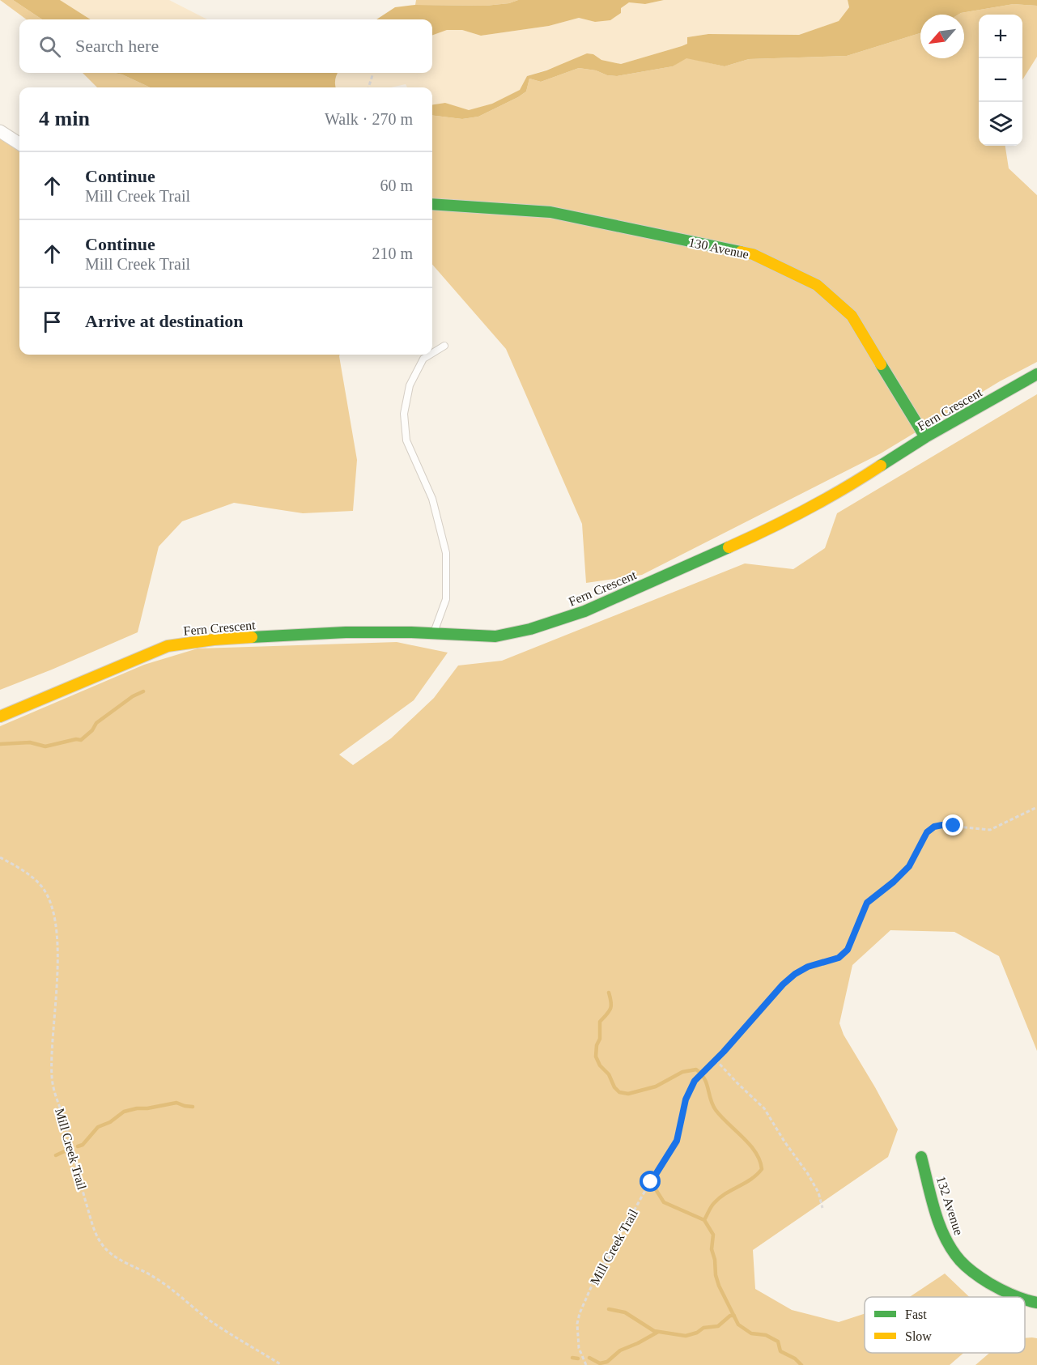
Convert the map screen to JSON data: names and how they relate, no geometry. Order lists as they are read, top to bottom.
{
  "streets": {
    "street": ["130 Avenue", "Fern Crescent", "132 Avenue"],
    "path": ["Mill Creek Trail"]
  },
  "crossings": [
    ["130 Avenue", "Fern Crescent"]
  ],
  "legend": ["Fast", "Slow"],
  "north": "bottom left",
  "page": {
    "map_buttons": ["+", "−"],
    "search": "Search here",
    "heading": ["4 min", "Walk · 270 m"],
    "list": [
      ["Continue", "Mill Creek Trail", "60 m"],
      ["Continue", "Mill Creek Trail", "210 m"],
      "Arrive at destination"
    ]
  }
}
